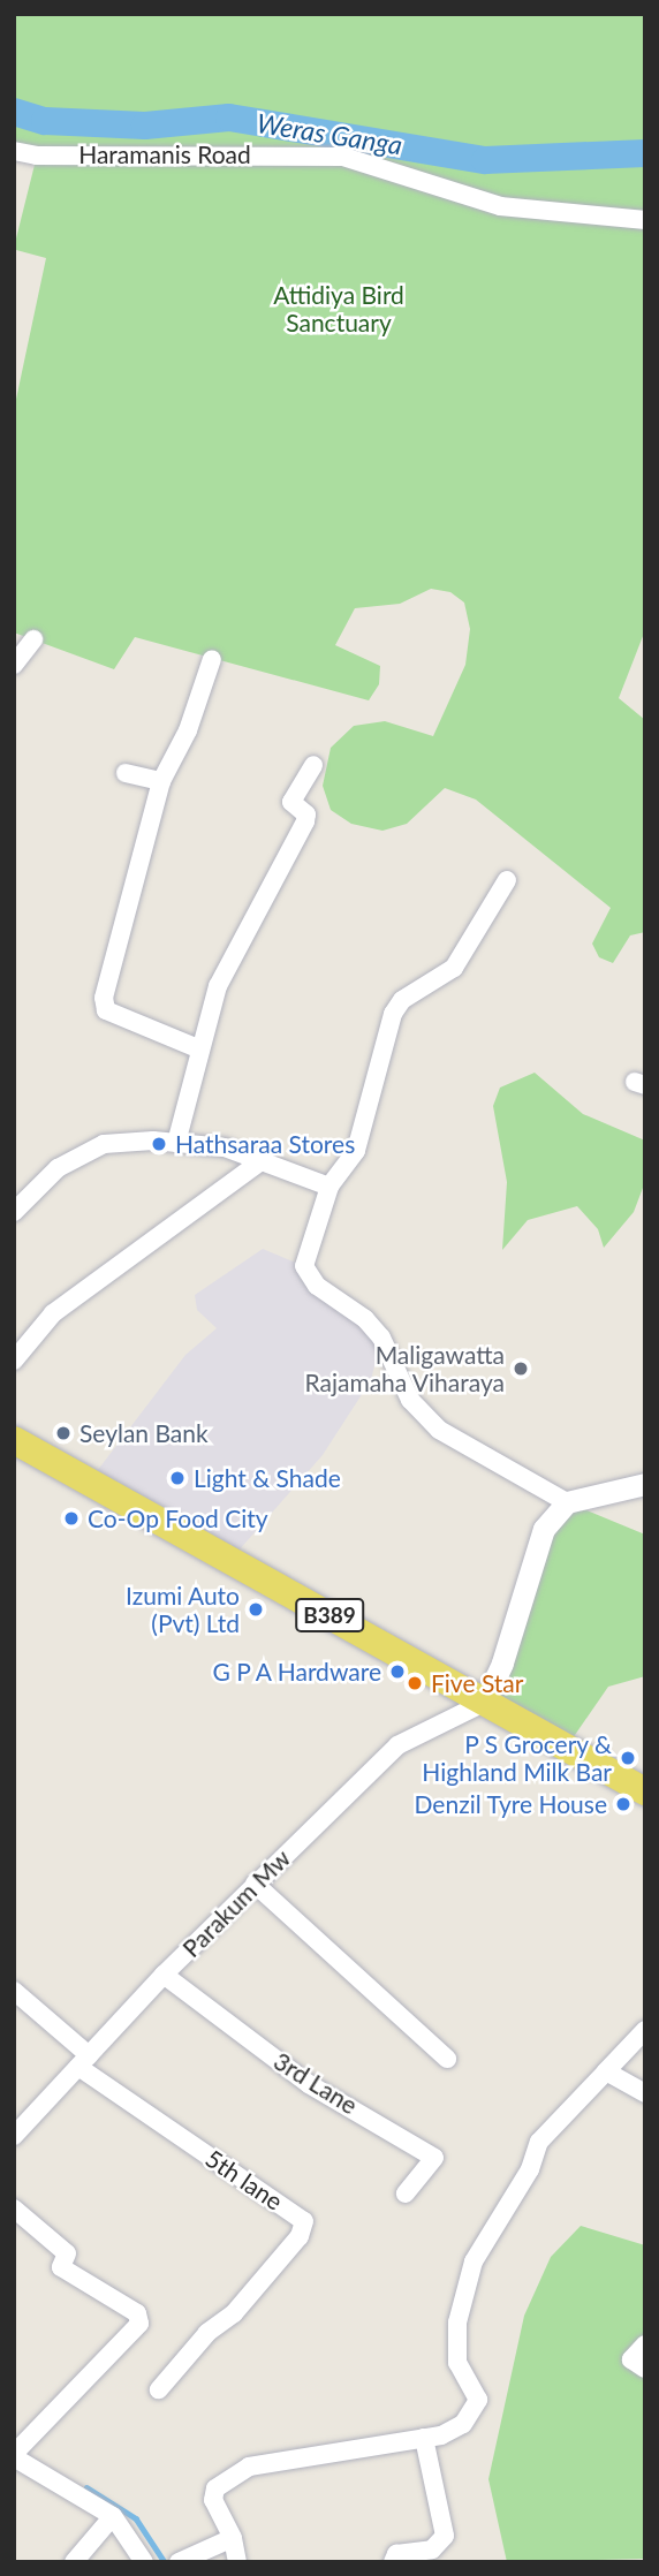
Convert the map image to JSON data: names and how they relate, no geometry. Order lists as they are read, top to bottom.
{
  "streets": {
    "main road": ["B389"],
    "street": [
      "Haramanis Road",
      "Parakum Mw",
      "3rd Lane",
      "5th lane"
    ]
  },
  "crossings": [
    ["B389", "Parakum Mw"],
    ["Parakum Mw", "3rd Lane"],
    ["Parakum Mw", "5th lane"]
  ],
  "water": ["Weras Ganga"],
  "parks": ["Attidiya Bird Sanctuary"],
  "places": [
    "Hathsaraa Stores",
    "Maligawatta Rajamaha Viharaya",
    "Seylan Bank",
    "Light & Shade",
    "Co-Op Food City",
    "Izumi Auto (Pvt) Ltd",
    "G P A Hardware",
    "Five Star",
    "P S Grocery & Highland Milk Bar",
    "Denzil Tyre House"
  ]
}
